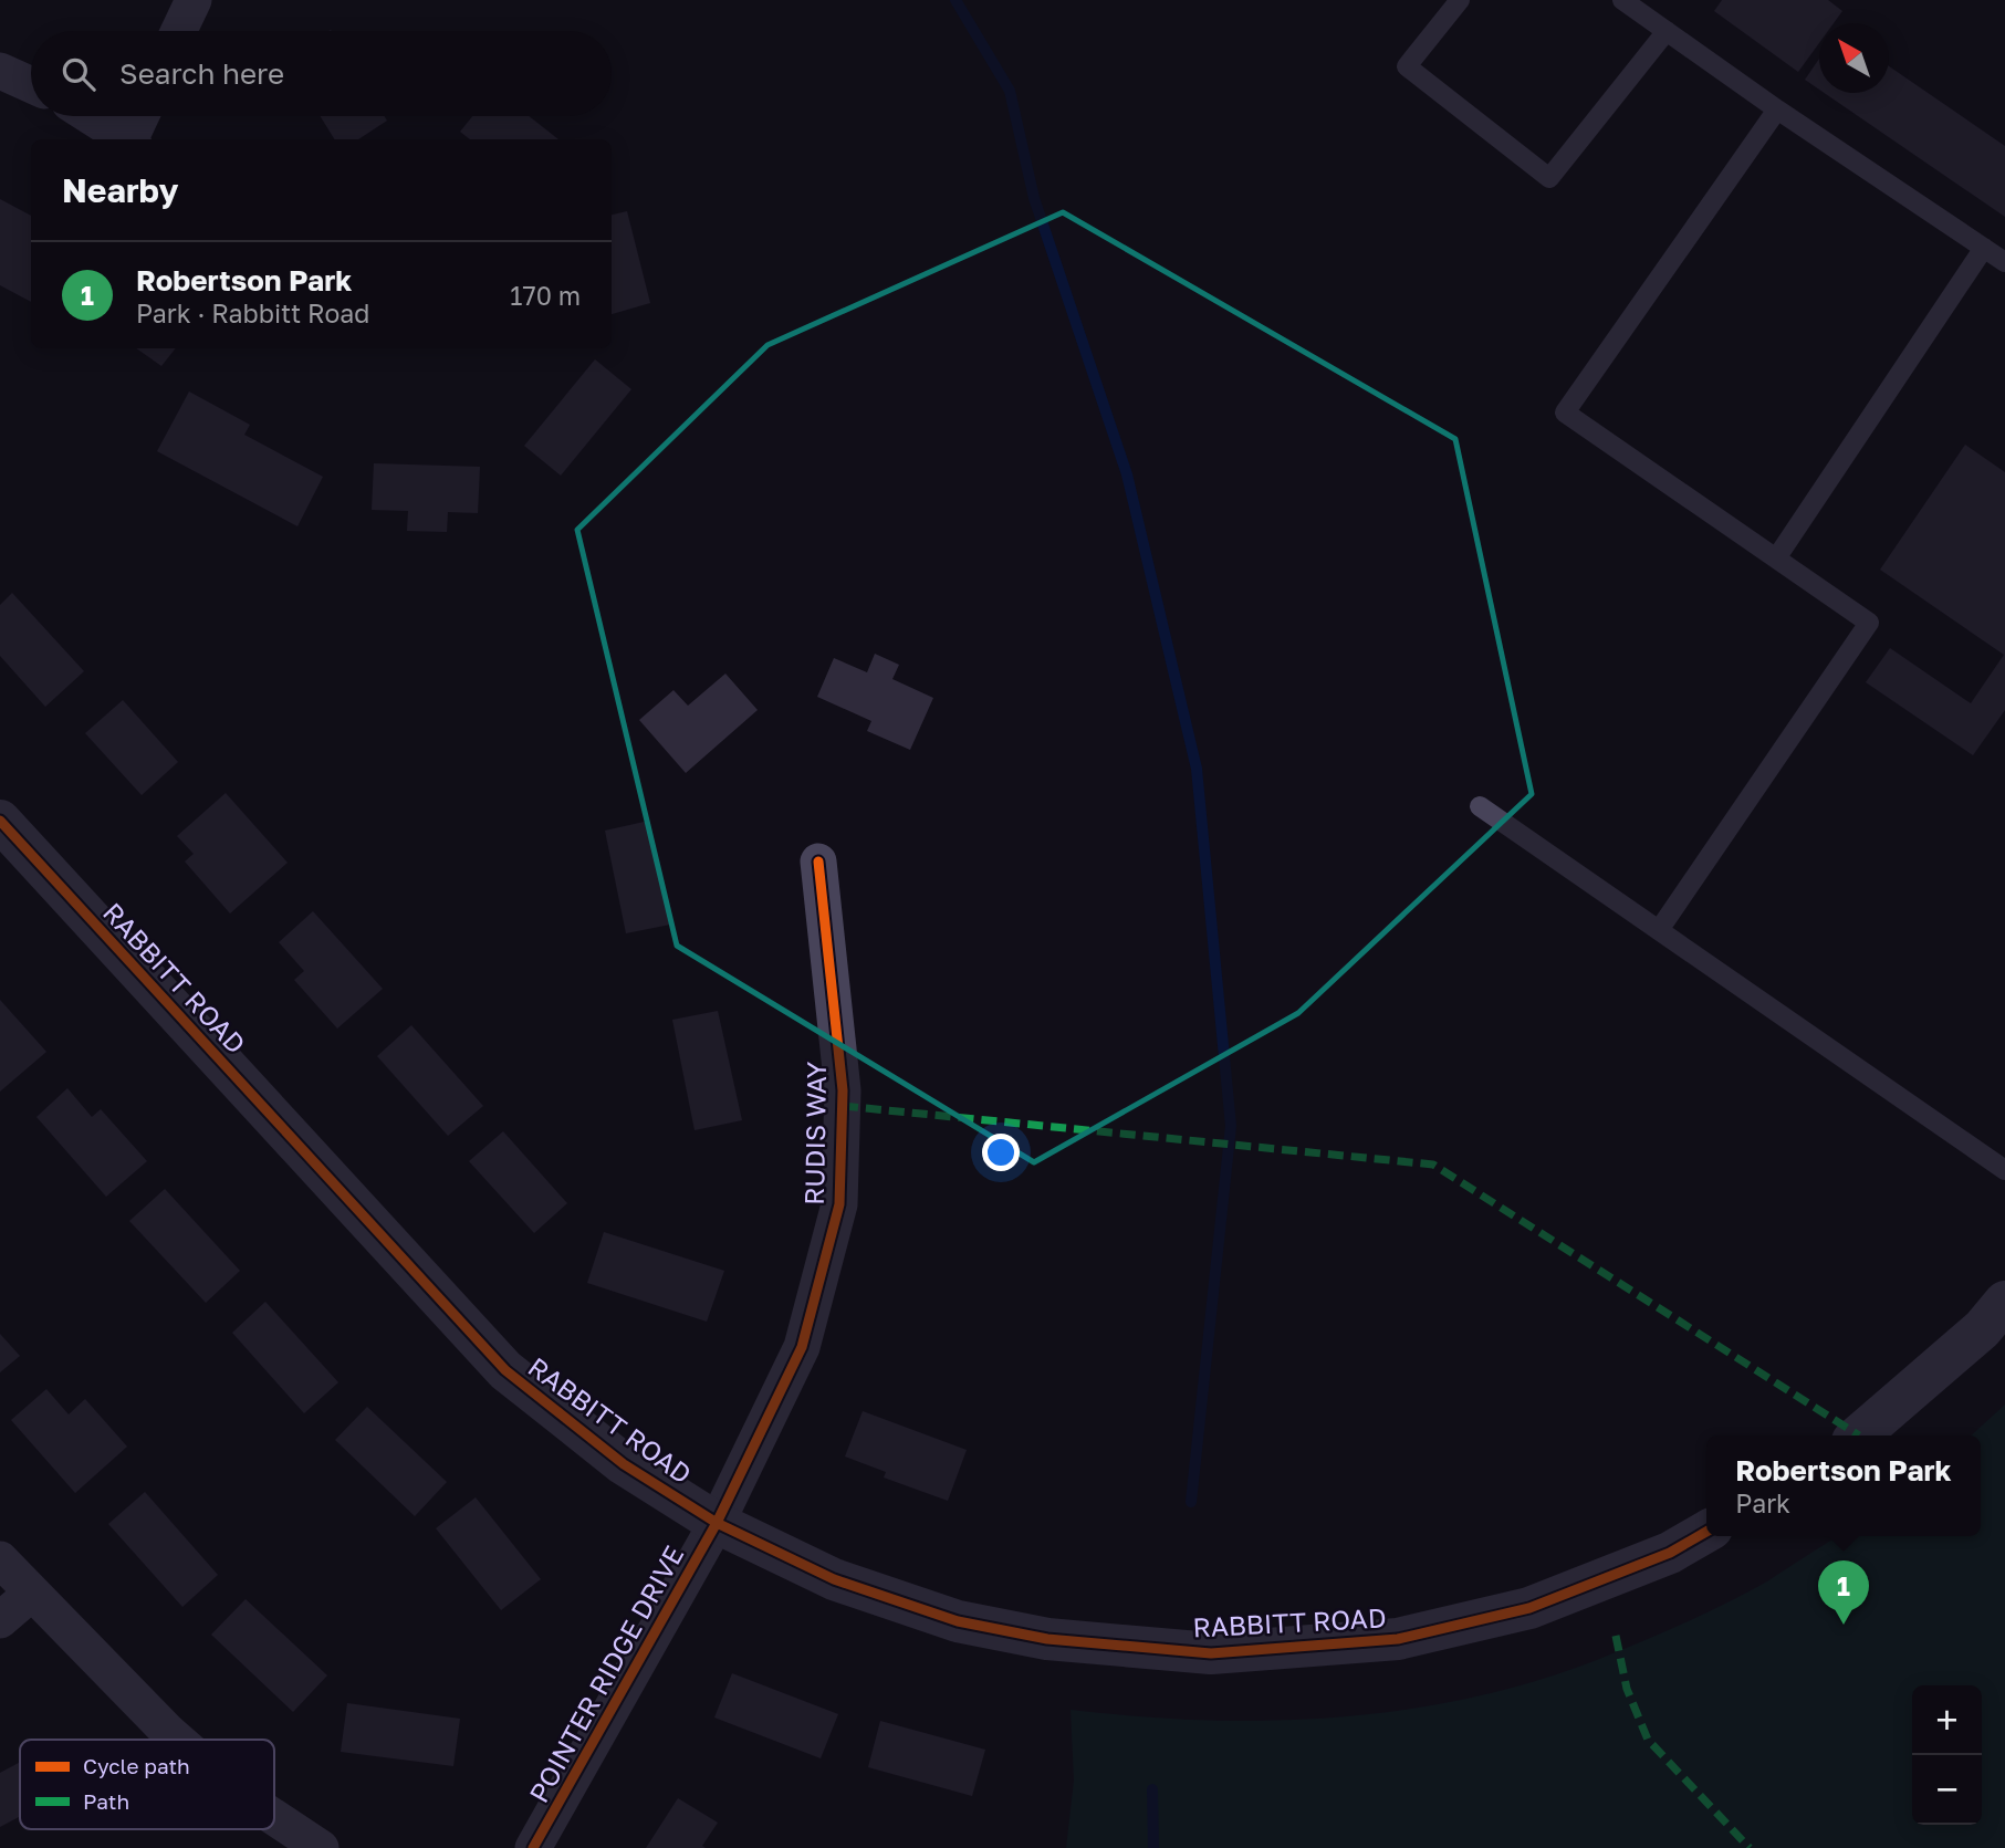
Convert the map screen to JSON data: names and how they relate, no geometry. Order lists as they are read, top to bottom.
{
  "streets": {
    "street": ["RABBITT ROAD", "RUDIS WAY", "POINTER RIDGE DRIVE"]
  },
  "crossings": [
    ["RABBITT ROAD", "RUDIS WAY"],
    ["RABBITT ROAD", "POINTER RIDGE DRIVE"],
    ["RUDIS WAY", "POINTER RIDGE DRIVE"]
  ],
  "legend": ["Cycle path", "Path"],
  "north": "top left",
  "page": {
    "search": "Search here",
    "heading": "Nearby",
    "list": [
      {
        "mark": "1",
        "name": "Robertson Park",
        "note": "Park · Rabbitt Road",
        "value": "170 m"
      }
    ],
    "popup": ["Robertson Park", "Park"],
    "pins": "1",
    "map_buttons": ["+", "−"]
  }
}
